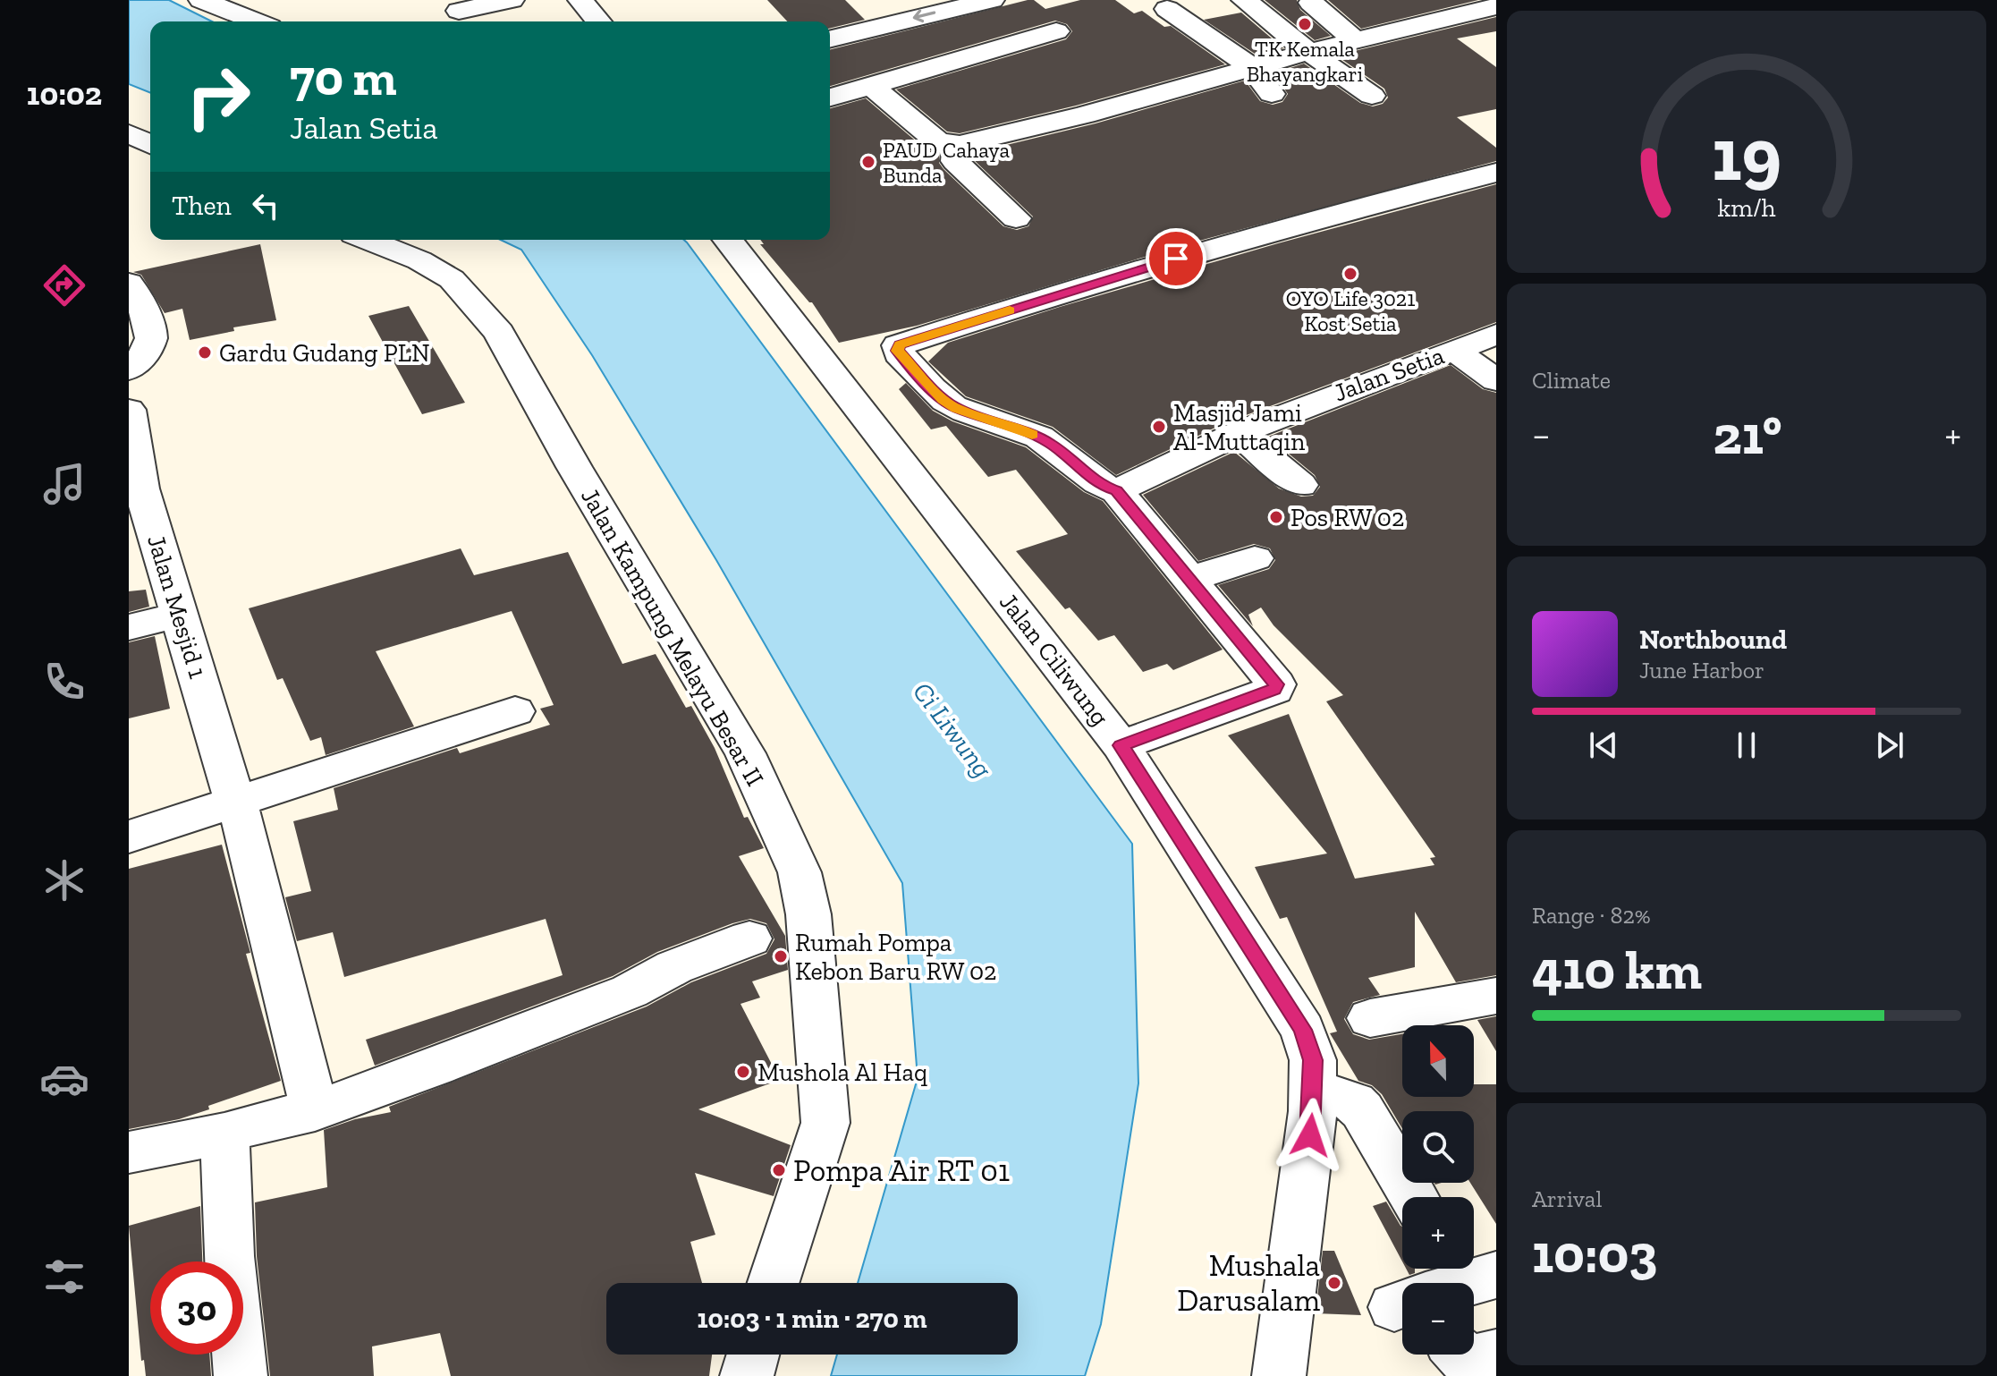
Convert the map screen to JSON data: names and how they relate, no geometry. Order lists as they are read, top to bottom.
{
  "streets": {
    "street": [
      "Jalan Setia",
      "Jalan Mesjid 1",
      "Jalan Kampung Melayu Besar II",
      "Jalan Ciliwung"
    ]
  },
  "water": ["Ci Liwung"],
  "places": [
    "TK Kemala Bhayangkari",
    "PAUD Cahaya Bunda",
    "OYO Life 3021 Kost Setia",
    "Gardu Gudang PLN",
    "Masjid Jami Al-Muttaqin",
    "Pos RW 02",
    "Rumah Pompa Kebon Baru RW 02",
    "Mushola Al Haq",
    "Pompa Air RT 01",
    "Mushala Darusalam"
  ],
  "north": "top",
  "page": {
    "tabs": "10:02",
    "turn": ["70 m", "Jalan Setia"],
    "then": "Then",
    "tile": [
      "Climate",
      ["Range · 82%", "410 km"],
      ["Arrival", "10:03"]
    ],
    "heat": ["−", "21°", "+"],
    "song": ["Northbound", "June Harbor"],
    "map_buttons": ["+", "−"],
    "limit": "30",
    "trip": "10:03 · 1 min · 270 m",
    "gauge": ["19", "km/h"]
  }
}
